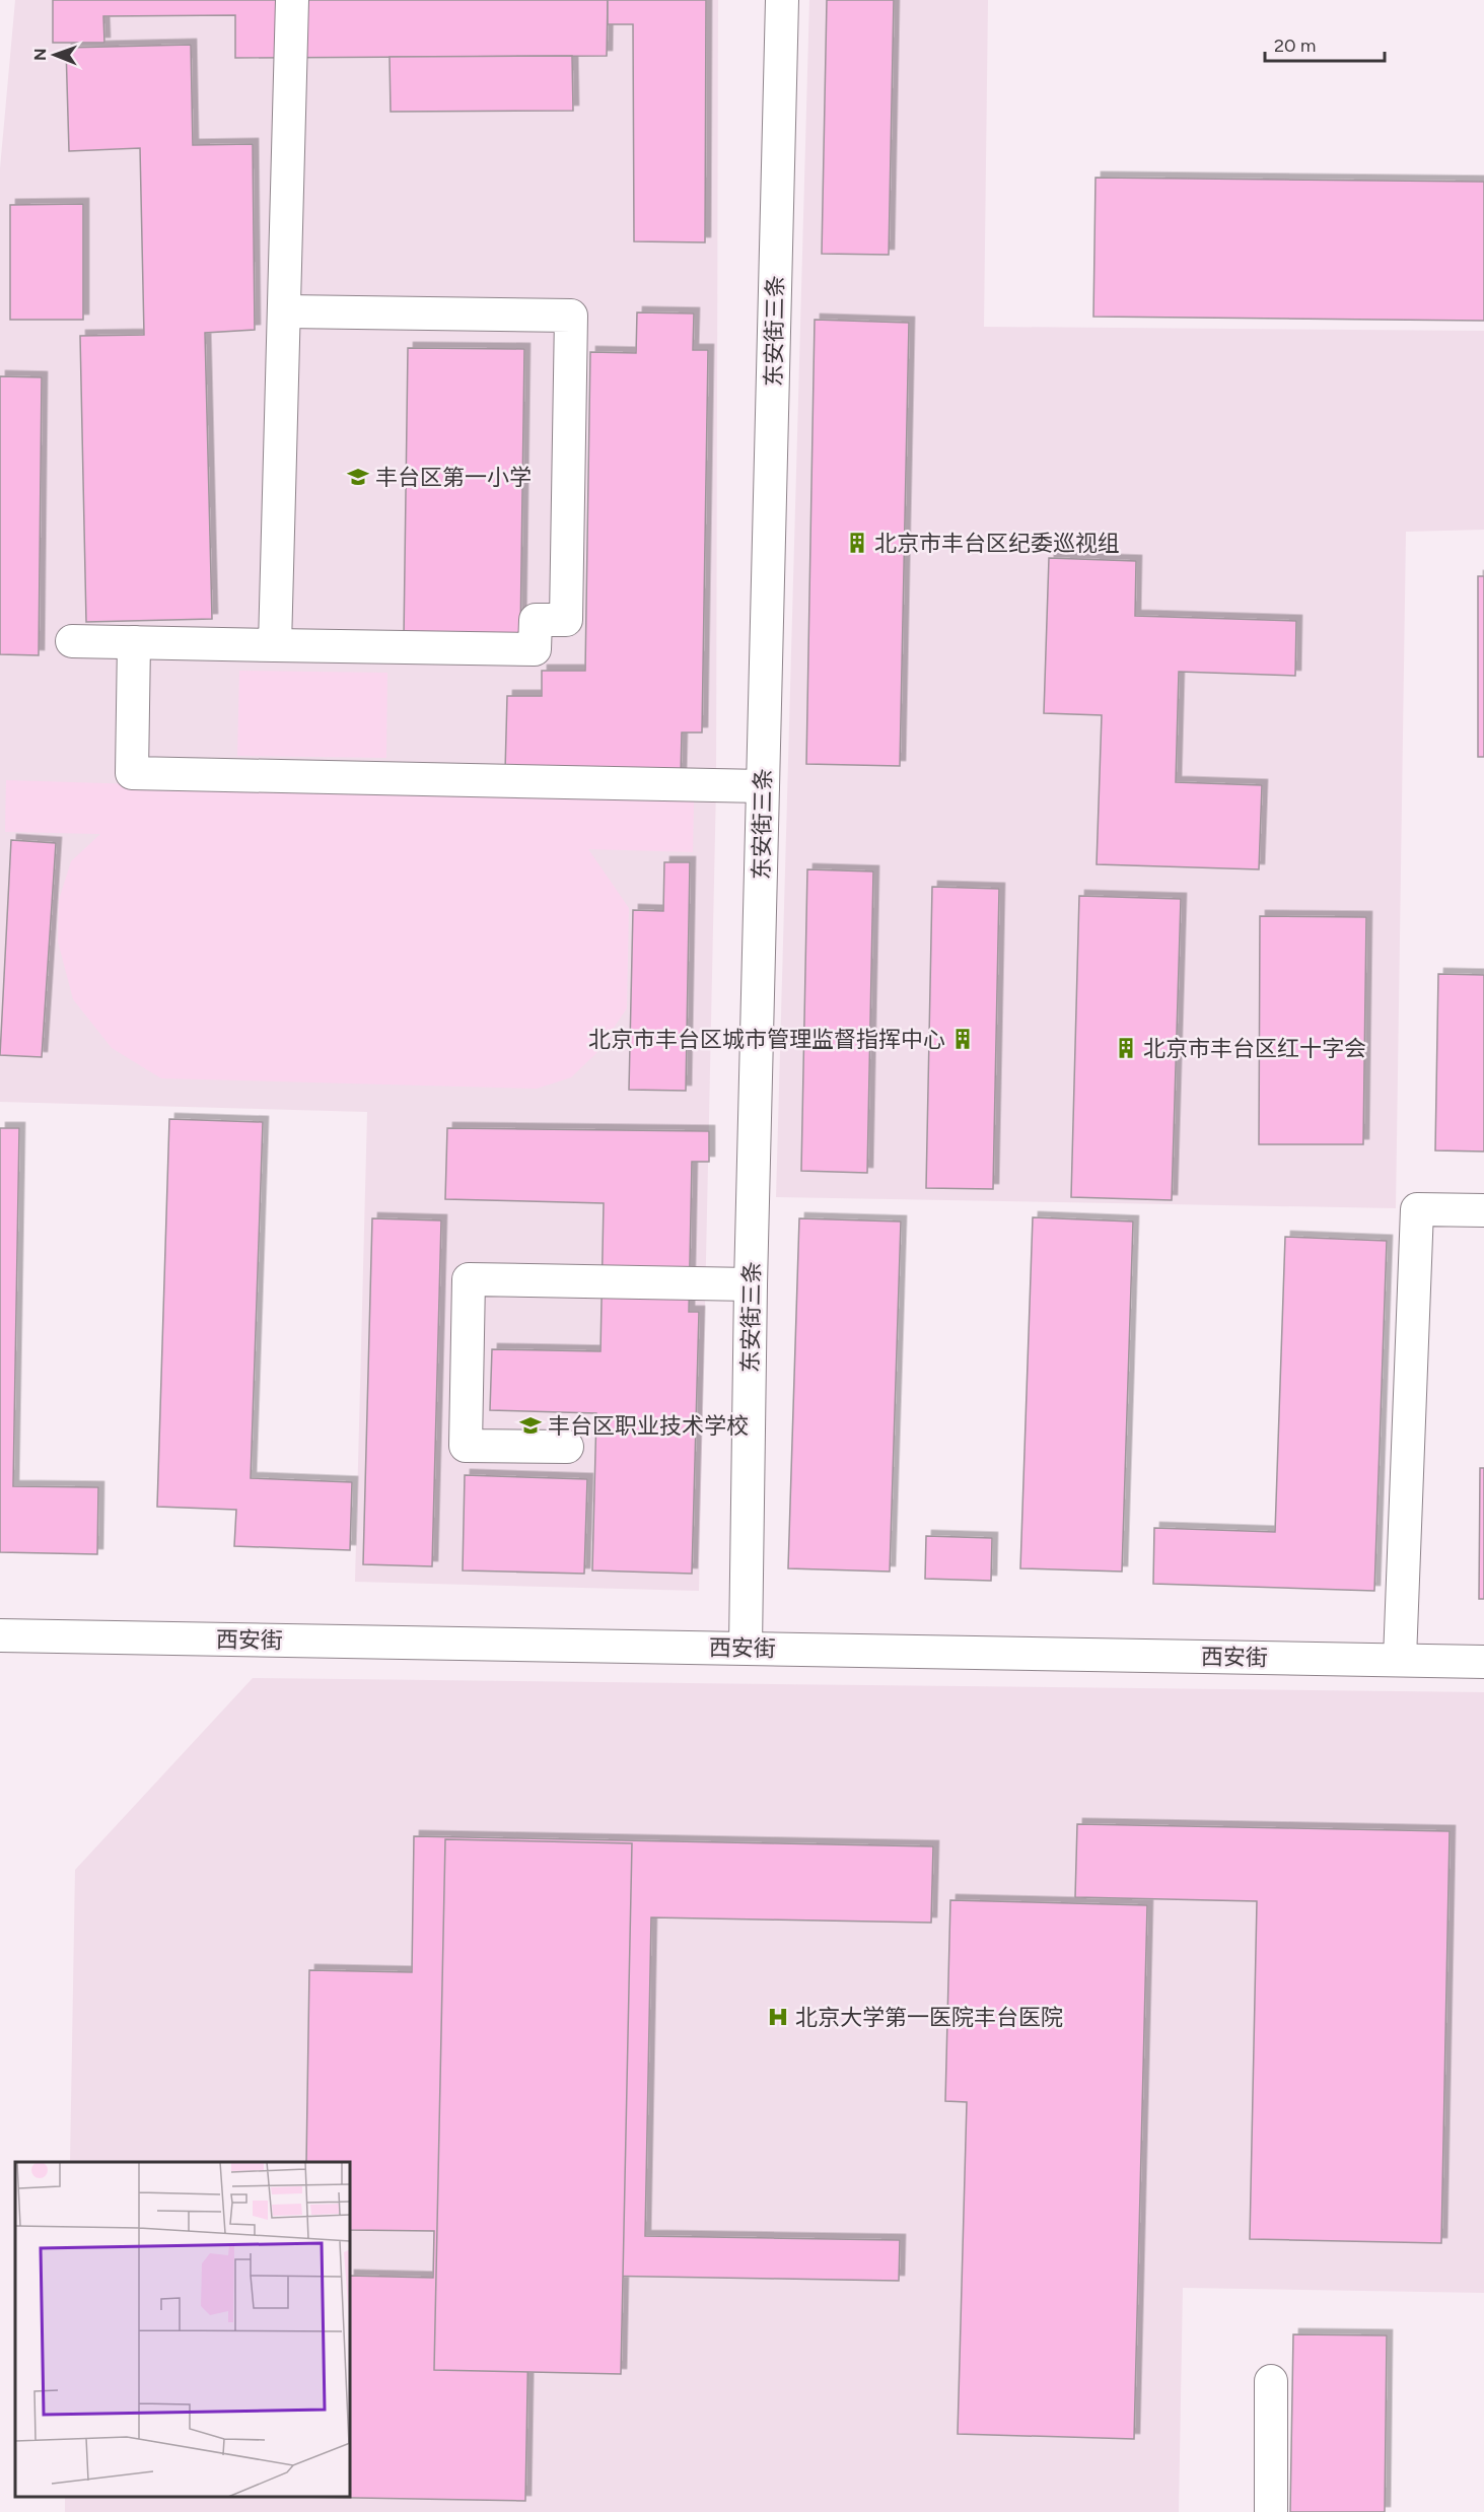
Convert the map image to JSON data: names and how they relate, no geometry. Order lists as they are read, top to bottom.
{
  "streets": {
    "street": ["东安街三条", "西安街"]
  },
  "crossings": [
    ["东安街三条", "西安街"]
  ],
  "places": {
    "school or university": ["丰台区第一小学", "丰台区职业技术学校"],
    "building": ["北京市丰台区纪委巡视组", "北京市丰台区城市管理监督指挥中心", "北京市丰台区红十字会"],
    "hospital": ["北京大学第一医院丰台医院"]
  },
  "scale_bar": "20 m",
  "north": "left"
}
